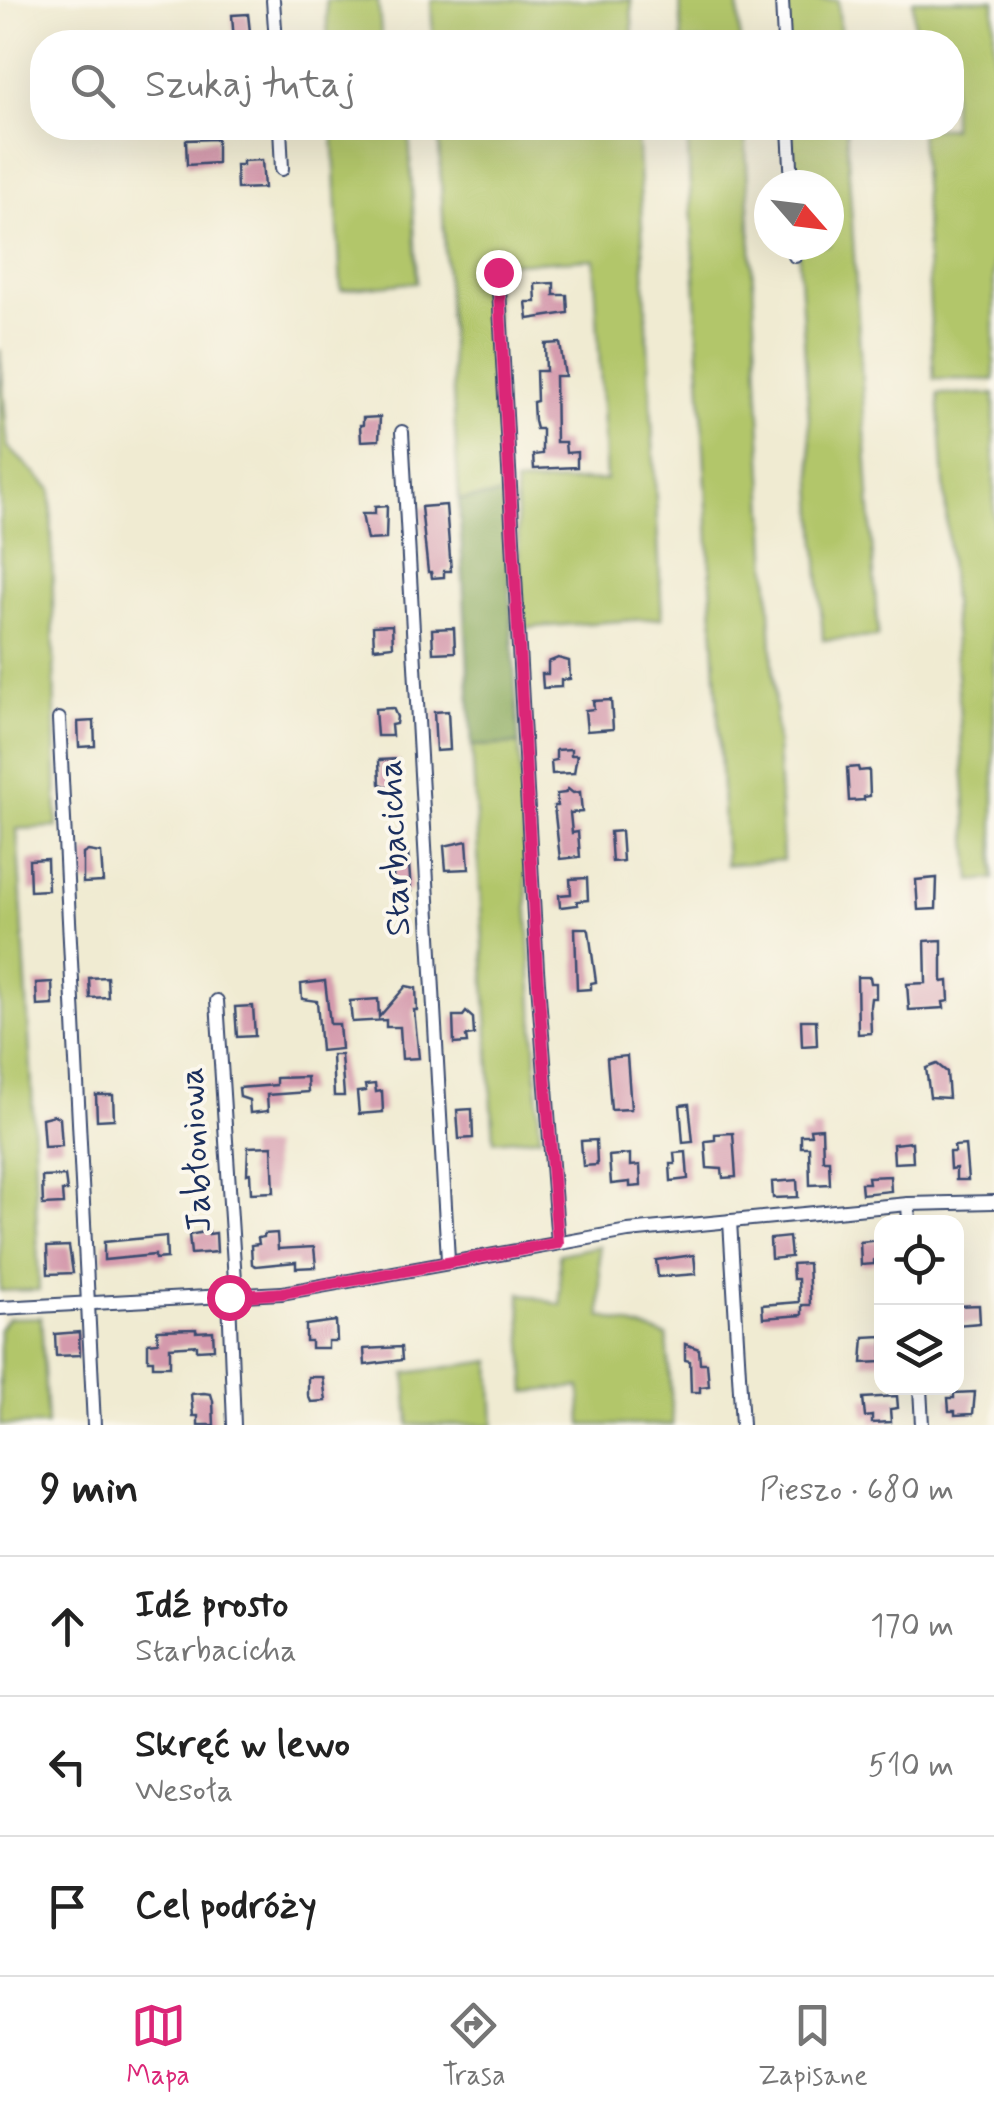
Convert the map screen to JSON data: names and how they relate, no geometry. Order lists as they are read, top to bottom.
{
  "streets": {
    "street": ["Starbacicha", "Jabłoniowa"]
  },
  "north": "bottom right",
  "page": {
    "search": "Szukaj tutaj",
    "heading": ["9 min", "Pieszo · 680 m"],
    "list": [
      ["Idź prosto", "Starbacicha", "170 m"],
      ["Skręć w lewo", "Wesoła", "510 m"],
      "Cel podróży"
    ],
    "nav": ["Mapa", "Trasa", "Zapisane"]
  }
}
